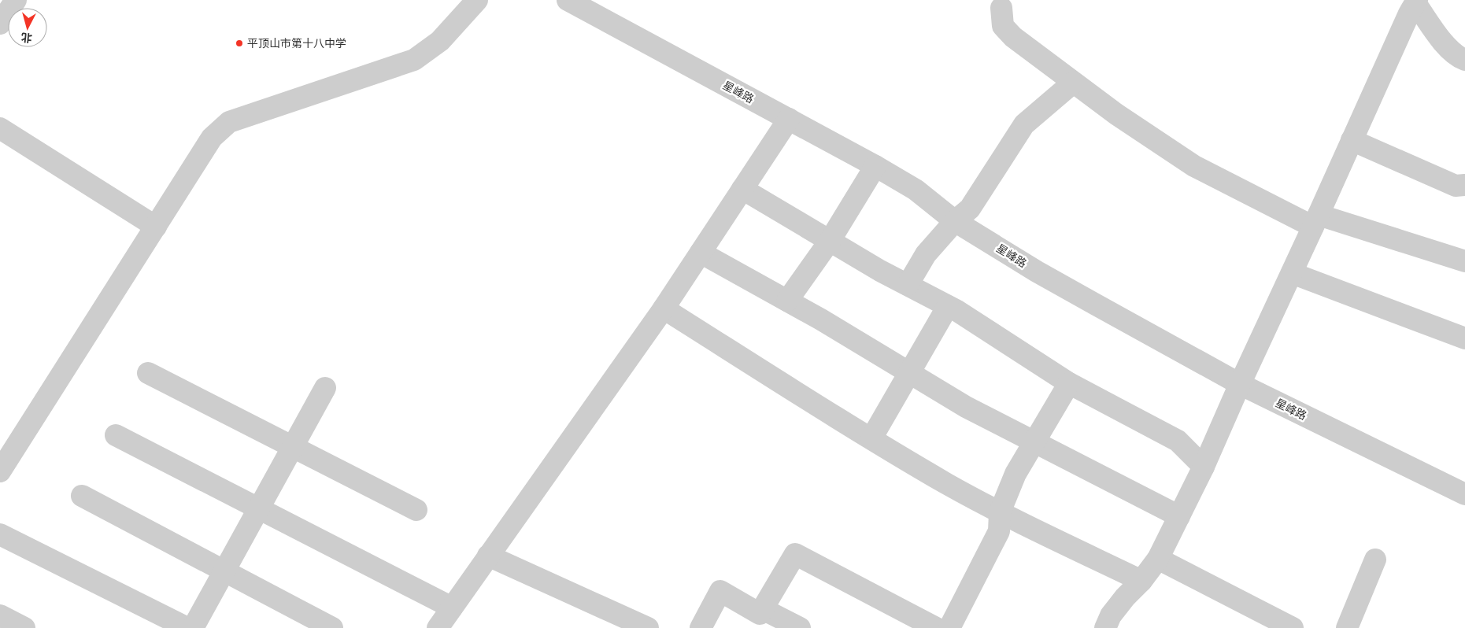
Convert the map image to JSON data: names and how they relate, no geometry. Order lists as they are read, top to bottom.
{
  "streets": {
    "street": ["星峰路"]
  },
  "places": ["平顶山市第十八中学"],
  "north": "bottom"
}
